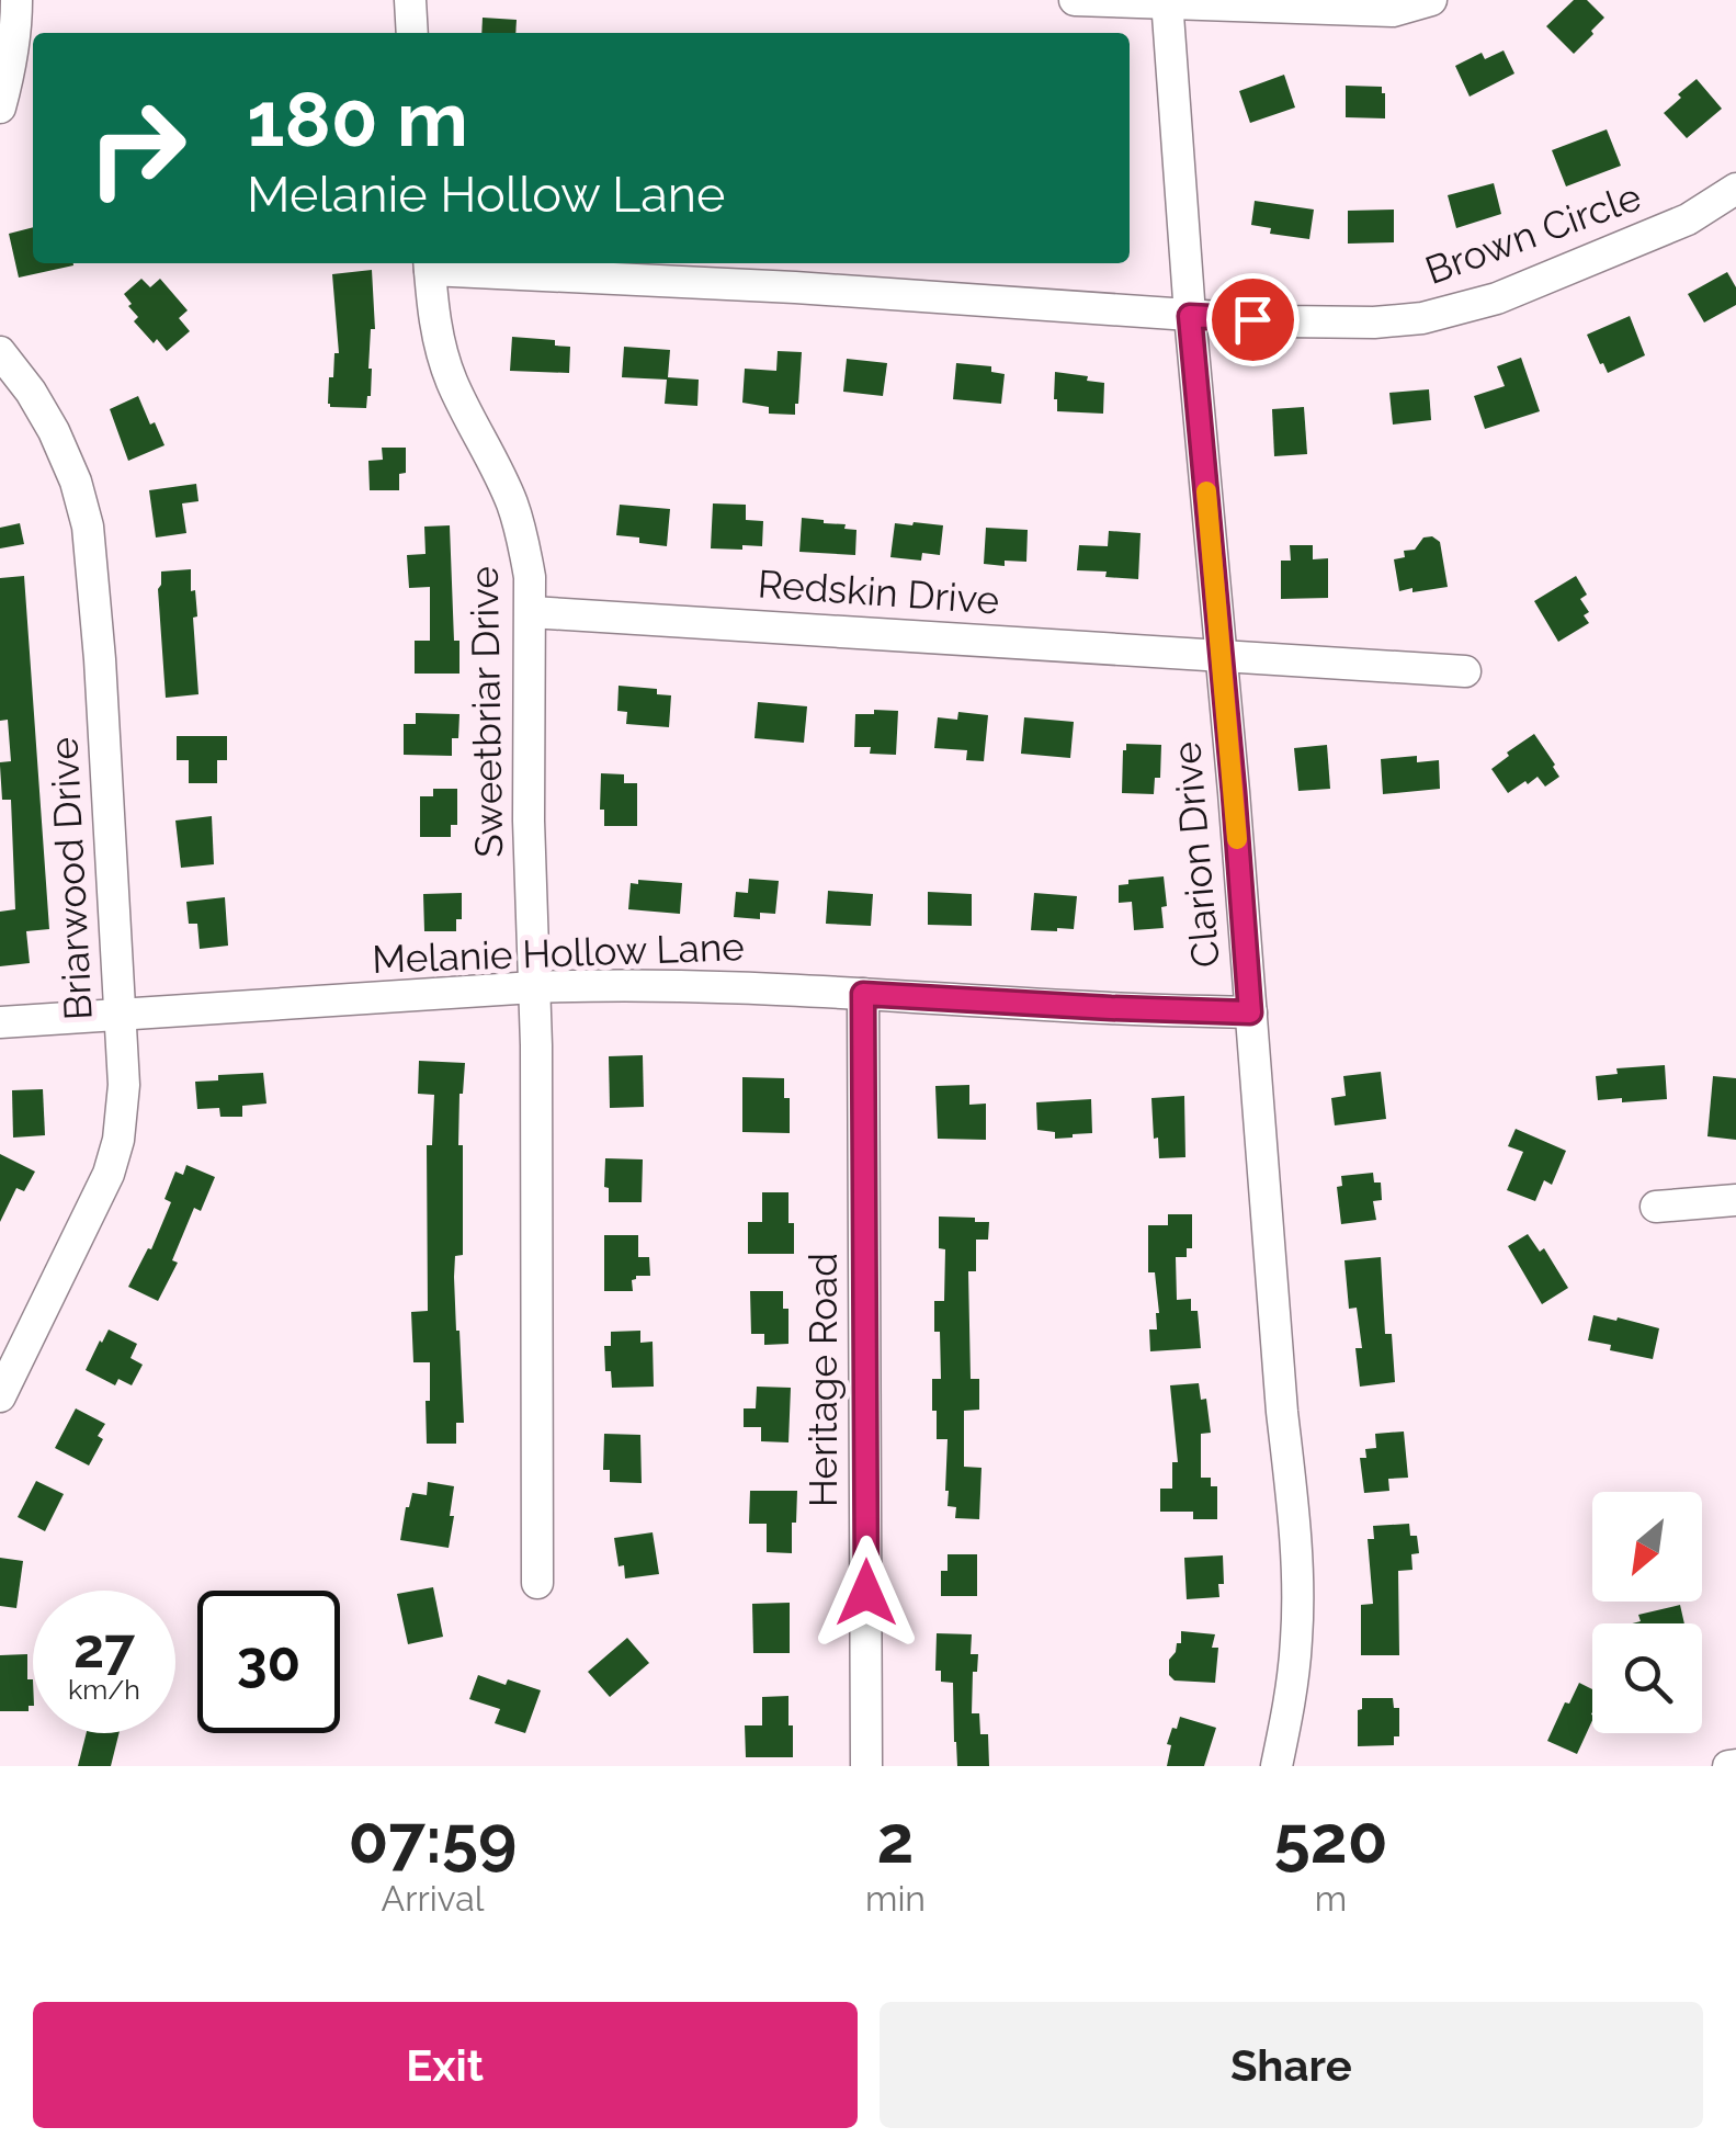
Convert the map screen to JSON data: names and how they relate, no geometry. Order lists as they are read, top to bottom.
{
  "streets": {
    "street": [
      "Brown Circle",
      "Redskin Drive",
      "Sweetbriar Drive",
      "Clarion Drive",
      "Briarwood Drive",
      "Melanie Hollow Lane",
      "Heritage Road"
    ]
  },
  "crossings": [
    ["Brown Circle", "Sweetbriar Drive"],
    ["Brown Circle", "Clarion Drive"],
    ["Redskin Drive", "Sweetbriar Drive"],
    ["Redskin Drive", "Clarion Drive"],
    ["Sweetbriar Drive", "Melanie Hollow Lane"],
    ["Clarion Drive", "Melanie Hollow Lane"],
    ["Briarwood Drive", "Melanie Hollow Lane"],
    ["Melanie Hollow Lane", "Heritage Road"]
  ],
  "north": "bottom left",
  "page": {
    "turn": ["180 m", "Melanie Hollow Lane"],
    "speed": "27 km/h",
    "limit": "30",
    "eta": [
      "07:59",
      "Arrival",
      "2",
      "min",
      "520",
      "m"
    ],
    "buttons": ["Exit", "Share"]
  }
}
